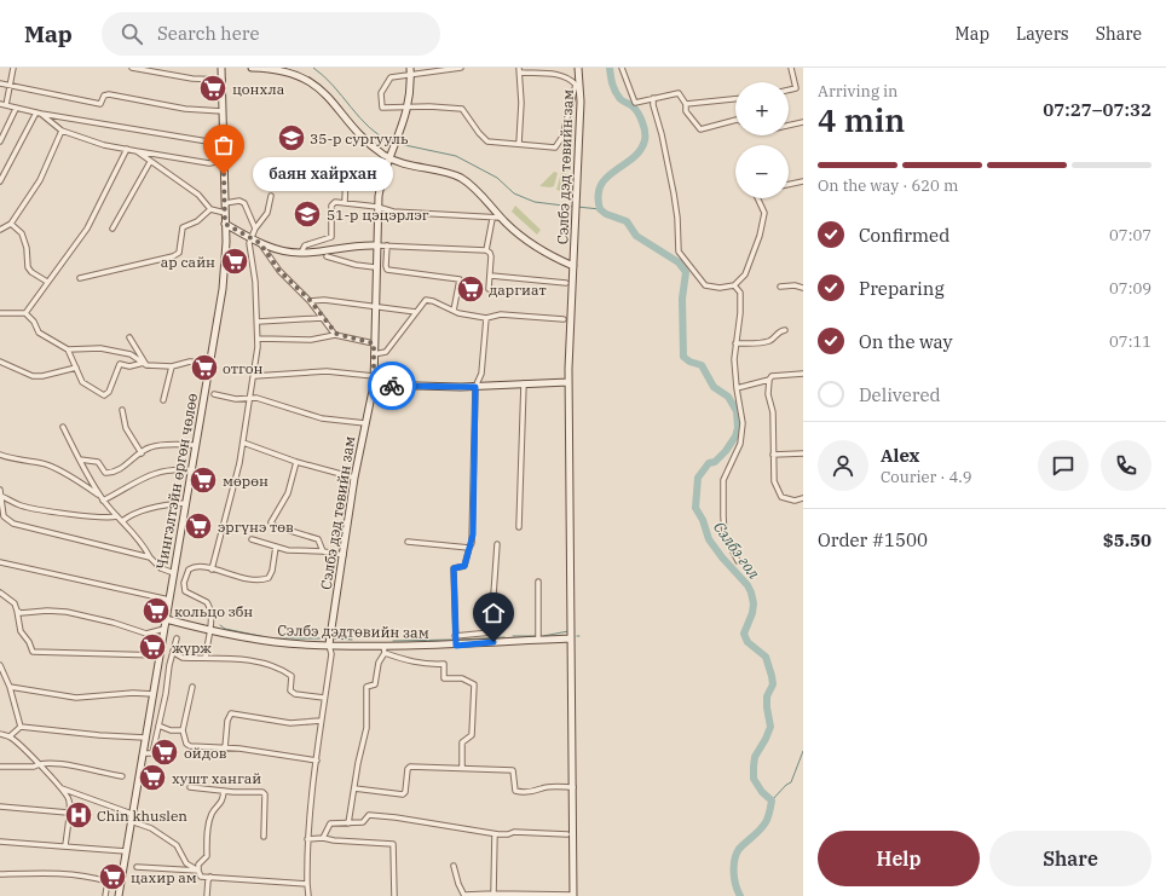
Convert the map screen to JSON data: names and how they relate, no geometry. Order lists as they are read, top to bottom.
{
  "streets": {
    "street": ["Сэлбэ дэд төвийн зам", "Чингэлтэйн өргөн чөлөө", "Сэлбэ дэдтөвийн зам"]
  },
  "crossings": [
    ["Сэлбэ дэд төвийн зам", "Сэлбэ дэдтөвийн зам"],
    ["Чингэлтэйн өргөн чөлөө", "Сэлбэ дэдтөвийн зам"]
  ],
  "water": ["Сэлбэ гол"],
  "places": {
    "supermarket": [
      "цонхла",
      "ар сайн",
      "даргиат",
      "отгон",
      "мөрөн",
      "эргүнэ төв",
      "кольцо збн",
      "жүрж",
      "ойдов",
      "хушт хангай",
      "цахир ам"
    ],
    "school or university": ["35-р сургууль", "51-р цэцэрлэг"],
    "other": ["баян хайрхан"],
    "hospital": ["Chin khuslen"]
  },
  "page": {
    "header": "Map",
    "search": "Search here",
    "nav": ["Map", "Layers", "Share"],
    "heading": ["4 min", "Arriving in", "07:27–07:32"],
    "panel": [
      "Alex",
      "Courier · 4.9",
      "Order #1500",
      "$5.50"
    ],
    "map_buttons": ["+", "−"],
    "bar": "On the way · 620 m",
    "bubble": "баян хайрхан",
    "list": [
      ["Confirmed", "07:07"],
      ["Preparing", "07:09"],
      ["On the way", "07:11"],
      "Delivered"
    ],
    "buttons": ["Help", "Share"]
  }
}
